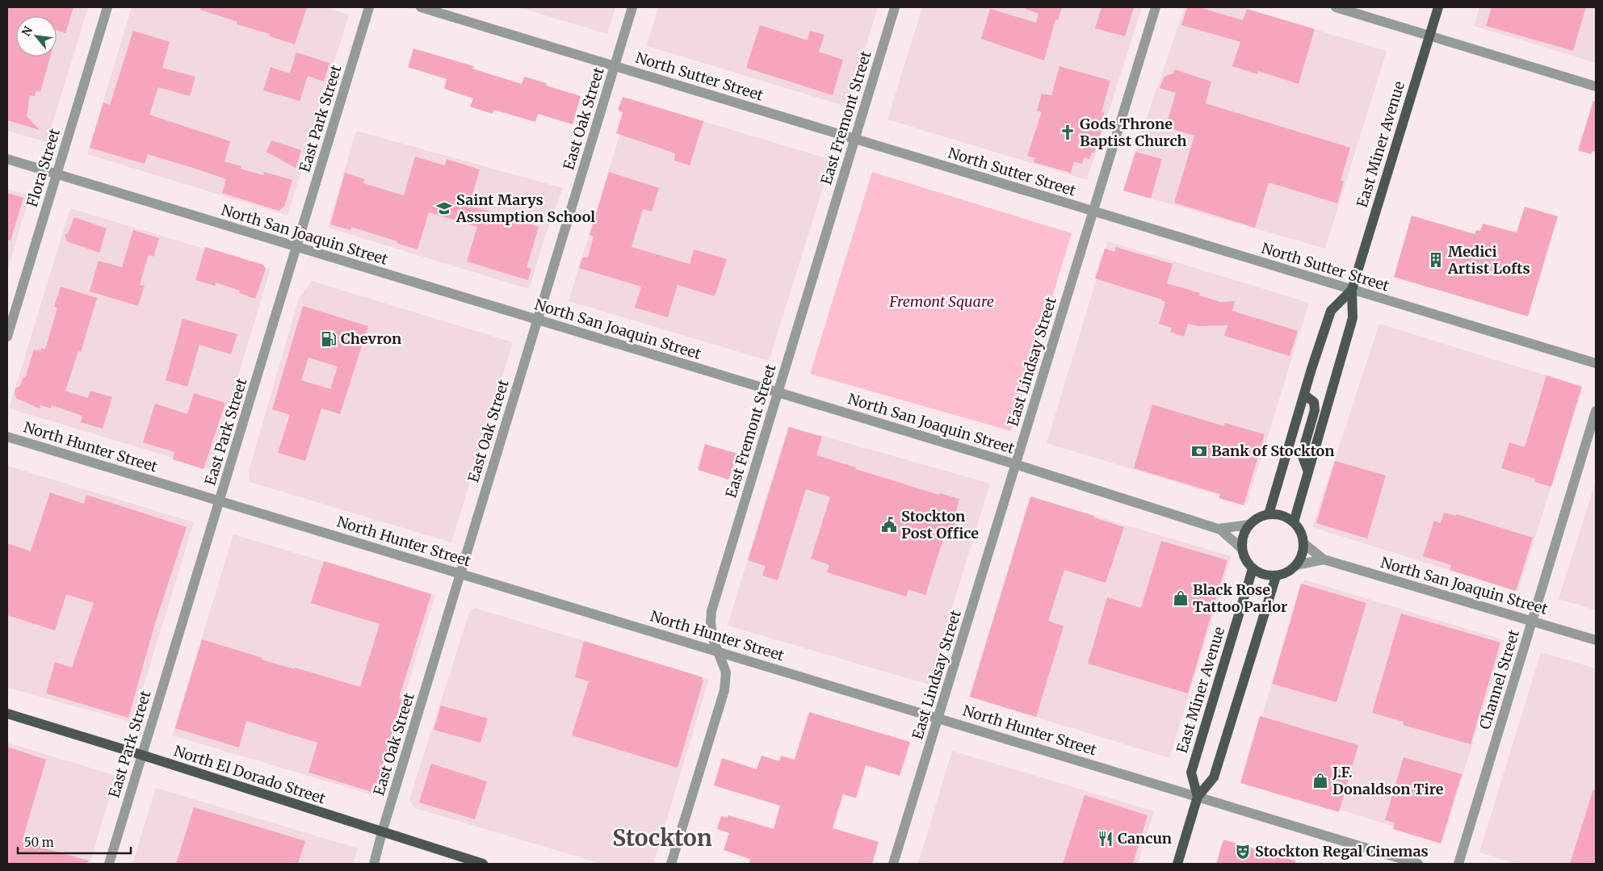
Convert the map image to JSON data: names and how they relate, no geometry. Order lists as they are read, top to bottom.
{
  "streets": {
    "main road": ["East Miner Avenue", "North El Dorado Street"],
    "street": [
      "North Sutter Street",
      "East Fremont Street",
      "East Park Street",
      "East Oak Street",
      "Flora Street",
      "North San Joaquin Street",
      "East Lindsay Street",
      "North Hunter Street",
      "Channel Street"
    ]
  },
  "crossings": [
    ["North Sutter Street", "East Fremont Street"],
    ["North Sutter Street", "East Oak Street"],
    ["North Sutter Street", "East Miner Avenue"],
    ["North Sutter Street", "East Lindsay Street"],
    ["East Fremont Street", "North San Joaquin Street"],
    ["East Fremont Street", "North Hunter Street"],
    ["East Park Street", "North San Joaquin Street"],
    ["East Park Street", "North Hunter Street"],
    ["East Park Street", "North El Dorado Street"],
    ["East Oak Street", "North San Joaquin Street"],
    ["East Oak Street", "North Hunter Street"],
    ["East Oak Street", "North El Dorado Street"],
    ["East Miner Avenue", "North San Joaquin Street"],
    ["East Miner Avenue", "North Hunter Street"],
    ["Flora Street", "North San Joaquin Street"],
    ["North San Joaquin Street", "East Lindsay Street"],
    ["North San Joaquin Street", "Channel Street"],
    ["East Lindsay Street", "North Hunter Street"]
  ],
  "districts": ["Stockton"],
  "parks": ["Fremont Square"],
  "places": {
    "church": ["Gods Throne Baptist Church"],
    "school or university": ["Saint Marys Assumption School"],
    "building": ["Medici Artist Lofts"],
    "fuel station": ["Chevron"],
    "bank": ["Bank of Stockton"],
    "public building": ["Stockton Post Office"],
    "shop": ["Black Rose Tattoo Parlor", "J.F. Donaldson Tire"],
    "restaurant": ["Cancun"],
    "theatre": ["Stockton Regal Cinemas"]
  },
  "scale_bar": "50 m",
  "north": "top left"
}
